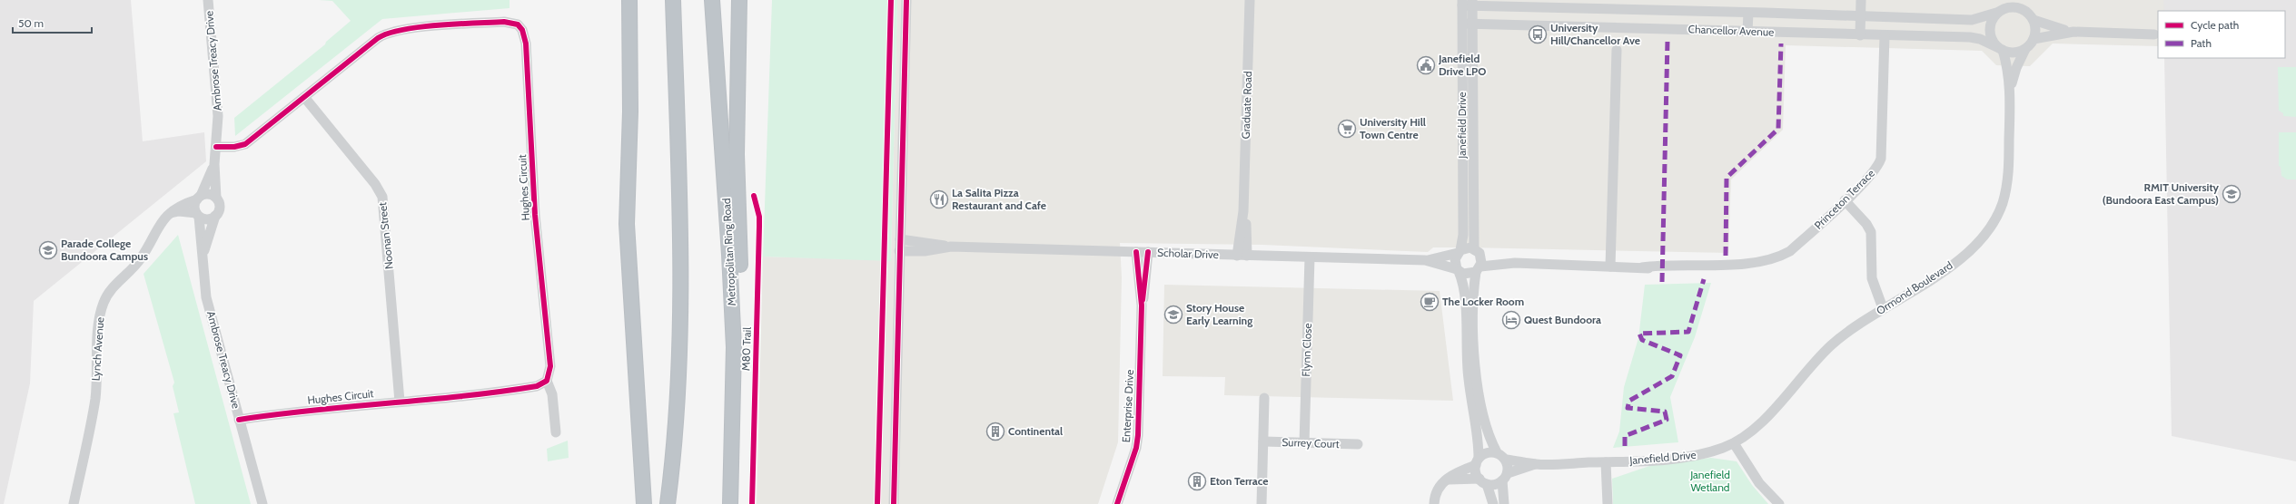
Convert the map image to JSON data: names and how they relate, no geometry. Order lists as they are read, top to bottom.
{
  "streets": {
    "highway": ["Metropolitan Ring Road"],
    "street": [
      "Chancellor Avenue",
      "Ambrose Treacy Drive",
      "Graduate Road",
      "Janefield Drive",
      "Hughes Circuit",
      "Princeton Terrace",
      "Noonan Street",
      "Scholar Drive",
      "Ormond Boulevard",
      "Lynch Avenue",
      "Flynn Close",
      "Enterprise Drive",
      "Surrey Court"
    ],
    "cycle path": ["M80 Trail"]
  },
  "crossings": [
    ["Chancellor Avenue", "Janefield Drive"],
    ["Chancellor Avenue", "Princeton Terrace"],
    ["Chancellor Avenue", "Ormond Boulevard"],
    ["Ambrose Treacy Drive", "Hughes Circuit"],
    ["Ambrose Treacy Drive", "Lynch Avenue"],
    ["Graduate Road", "Scholar Drive"],
    ["Janefield Drive", "Princeton Terrace"],
    ["Janefield Drive", "Scholar Drive"],
    ["Janefield Drive", "Ormond Boulevard"],
    ["Hughes Circuit", "Noonan Street"],
    ["Princeton Terrace", "Scholar Drive"],
    ["Scholar Drive", "Flynn Close"],
    ["Scholar Drive", "Enterprise Drive"],
    ["Flynn Close", "Surrey Court"]
  ],
  "parks": ["Janefield Wetland"],
  "places": {
    "bus stop": ["University Hill/Chancellor Ave"],
    "public building": ["Janefield Drive LPO"],
    "supermarket": ["University Hill Town Centre"],
    "school or university": ["RMIT University (Bundoora East Campus)", "Parade College Bundoora Campus", "Story House Early Learning"],
    "restaurant": ["La Salita Pizza Restaurant and Cafe"],
    "cafe": ["The Locker Room"],
    "hotel": ["Quest Bundoora"],
    "building": ["Continental", "Eton Terrace"]
  },
  "legend": ["Cycle path", "Path"],
  "scale_bar": "50 m"
}
